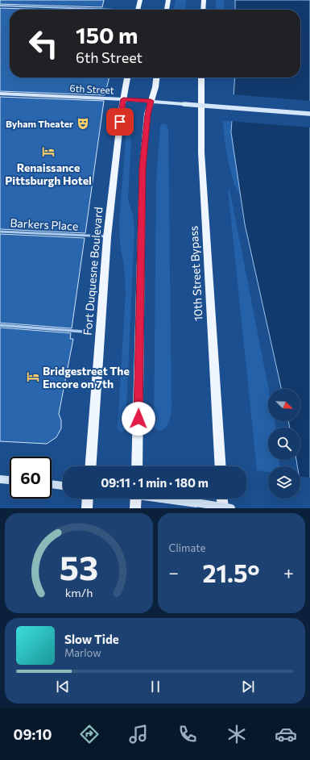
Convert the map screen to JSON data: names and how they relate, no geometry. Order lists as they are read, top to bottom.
{
  "streets": {
    "main road": ["6th Street", "Fort Duquesne Boulevard", "10th Street Bypass"],
    "lane": ["Barkers Place"]
  },
  "crossings": [
    ["6th Street", "Fort Duquesne Boulevard"],
    ["Barkers Place", "Fort Duquesne Boulevard"]
  ],
  "places": {
    "theatre": ["Byham Theater"],
    "hotel": ["Renaissance Pittsburgh Hotel", "Bridgestreet The Encore on 7th"]
  },
  "north": "bottom right",
  "page": {
    "turn": ["150 m", "6th Street"],
    "limit": "60",
    "trip": "09:11 · 1 min · 180 m",
    "tile": "Climate",
    "heat": ["−", "21.5°", "+"],
    "song": ["Slow Tide", "Marlow"],
    "tabs": "09:10",
    "gauge": ["53", "km/h"]
  }
}
